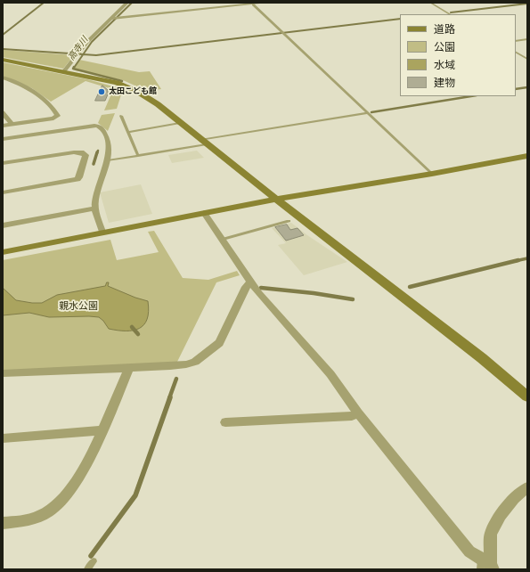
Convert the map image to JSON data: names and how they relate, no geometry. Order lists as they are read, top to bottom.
{
  "water": ["高寺川"],
  "parks": ["親水公園"],
  "places": ["太田こども館"],
  "legend": [
    "道路",
    "公園",
    "水域",
    "建物"
  ]
}
